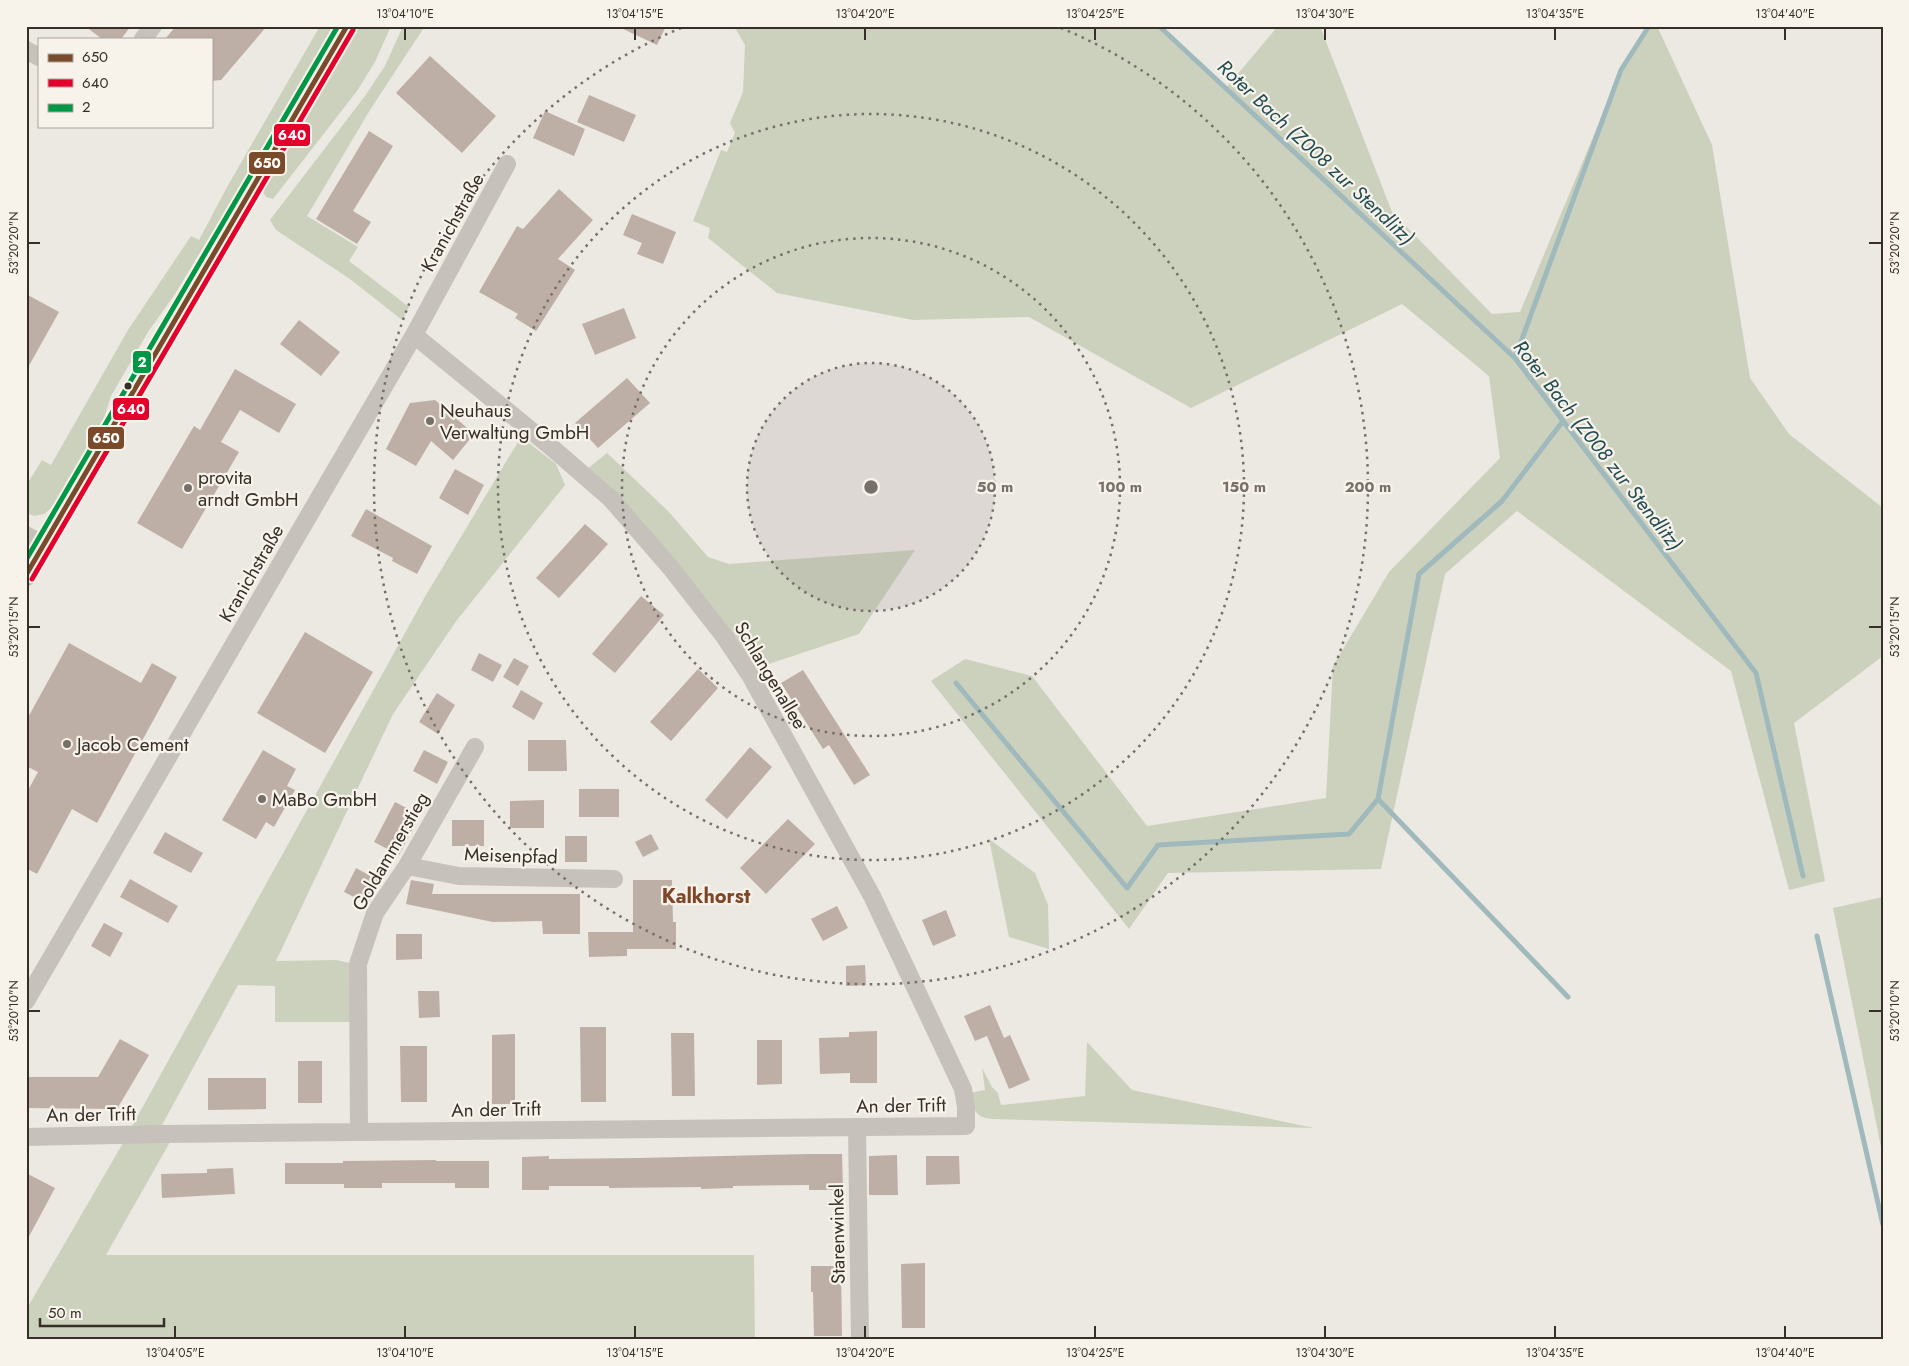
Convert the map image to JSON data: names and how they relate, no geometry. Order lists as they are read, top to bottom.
{
  "streets": {
    "street": [
      "Kranichstraße",
      "Schlangenallee",
      "Goldammerstieg",
      "Meisenpfad",
      "An der Trift",
      "Starenwinkel"
    ]
  },
  "crossings": [
    ["Kranichstraße", "Schlangenallee"],
    ["Schlangenallee", "An der Trift"],
    ["Goldammerstieg", "Meisenpfad"],
    ["Goldammerstieg", "An der Trift"],
    ["An der Trift", "Starenwinkel"]
  ],
  "districts": ["Kalkhorst"],
  "water": ["Roter Bach (Z008 zur Stendlitz)"],
  "places": [
    "Neuhaus Verwaltung GmbH",
    "provita arndt GmbH",
    "Jacob Cement",
    "MaBo GmbH"
  ],
  "lines": ["transit line 650", "transit line 2", "transit line 640"],
  "legend": ["650", "640", "2"],
  "scale_bar": "50 m",
  "coordinates": [
    "13°04'10\"E",
    "13°04'15\"E",
    "13°04'20\"E",
    "13°04'25\"E",
    "13°04'30\"E",
    "13°04'35\"E",
    "13°04'40\"E",
    "53°20'20\"N",
    "53°20'15\"N",
    "53°20'10\"N",
    "13°04'05\"E"
  ],
  "rings": [
    "50 m",
    "100 m",
    "150 m",
    "200 m"
  ]
}
